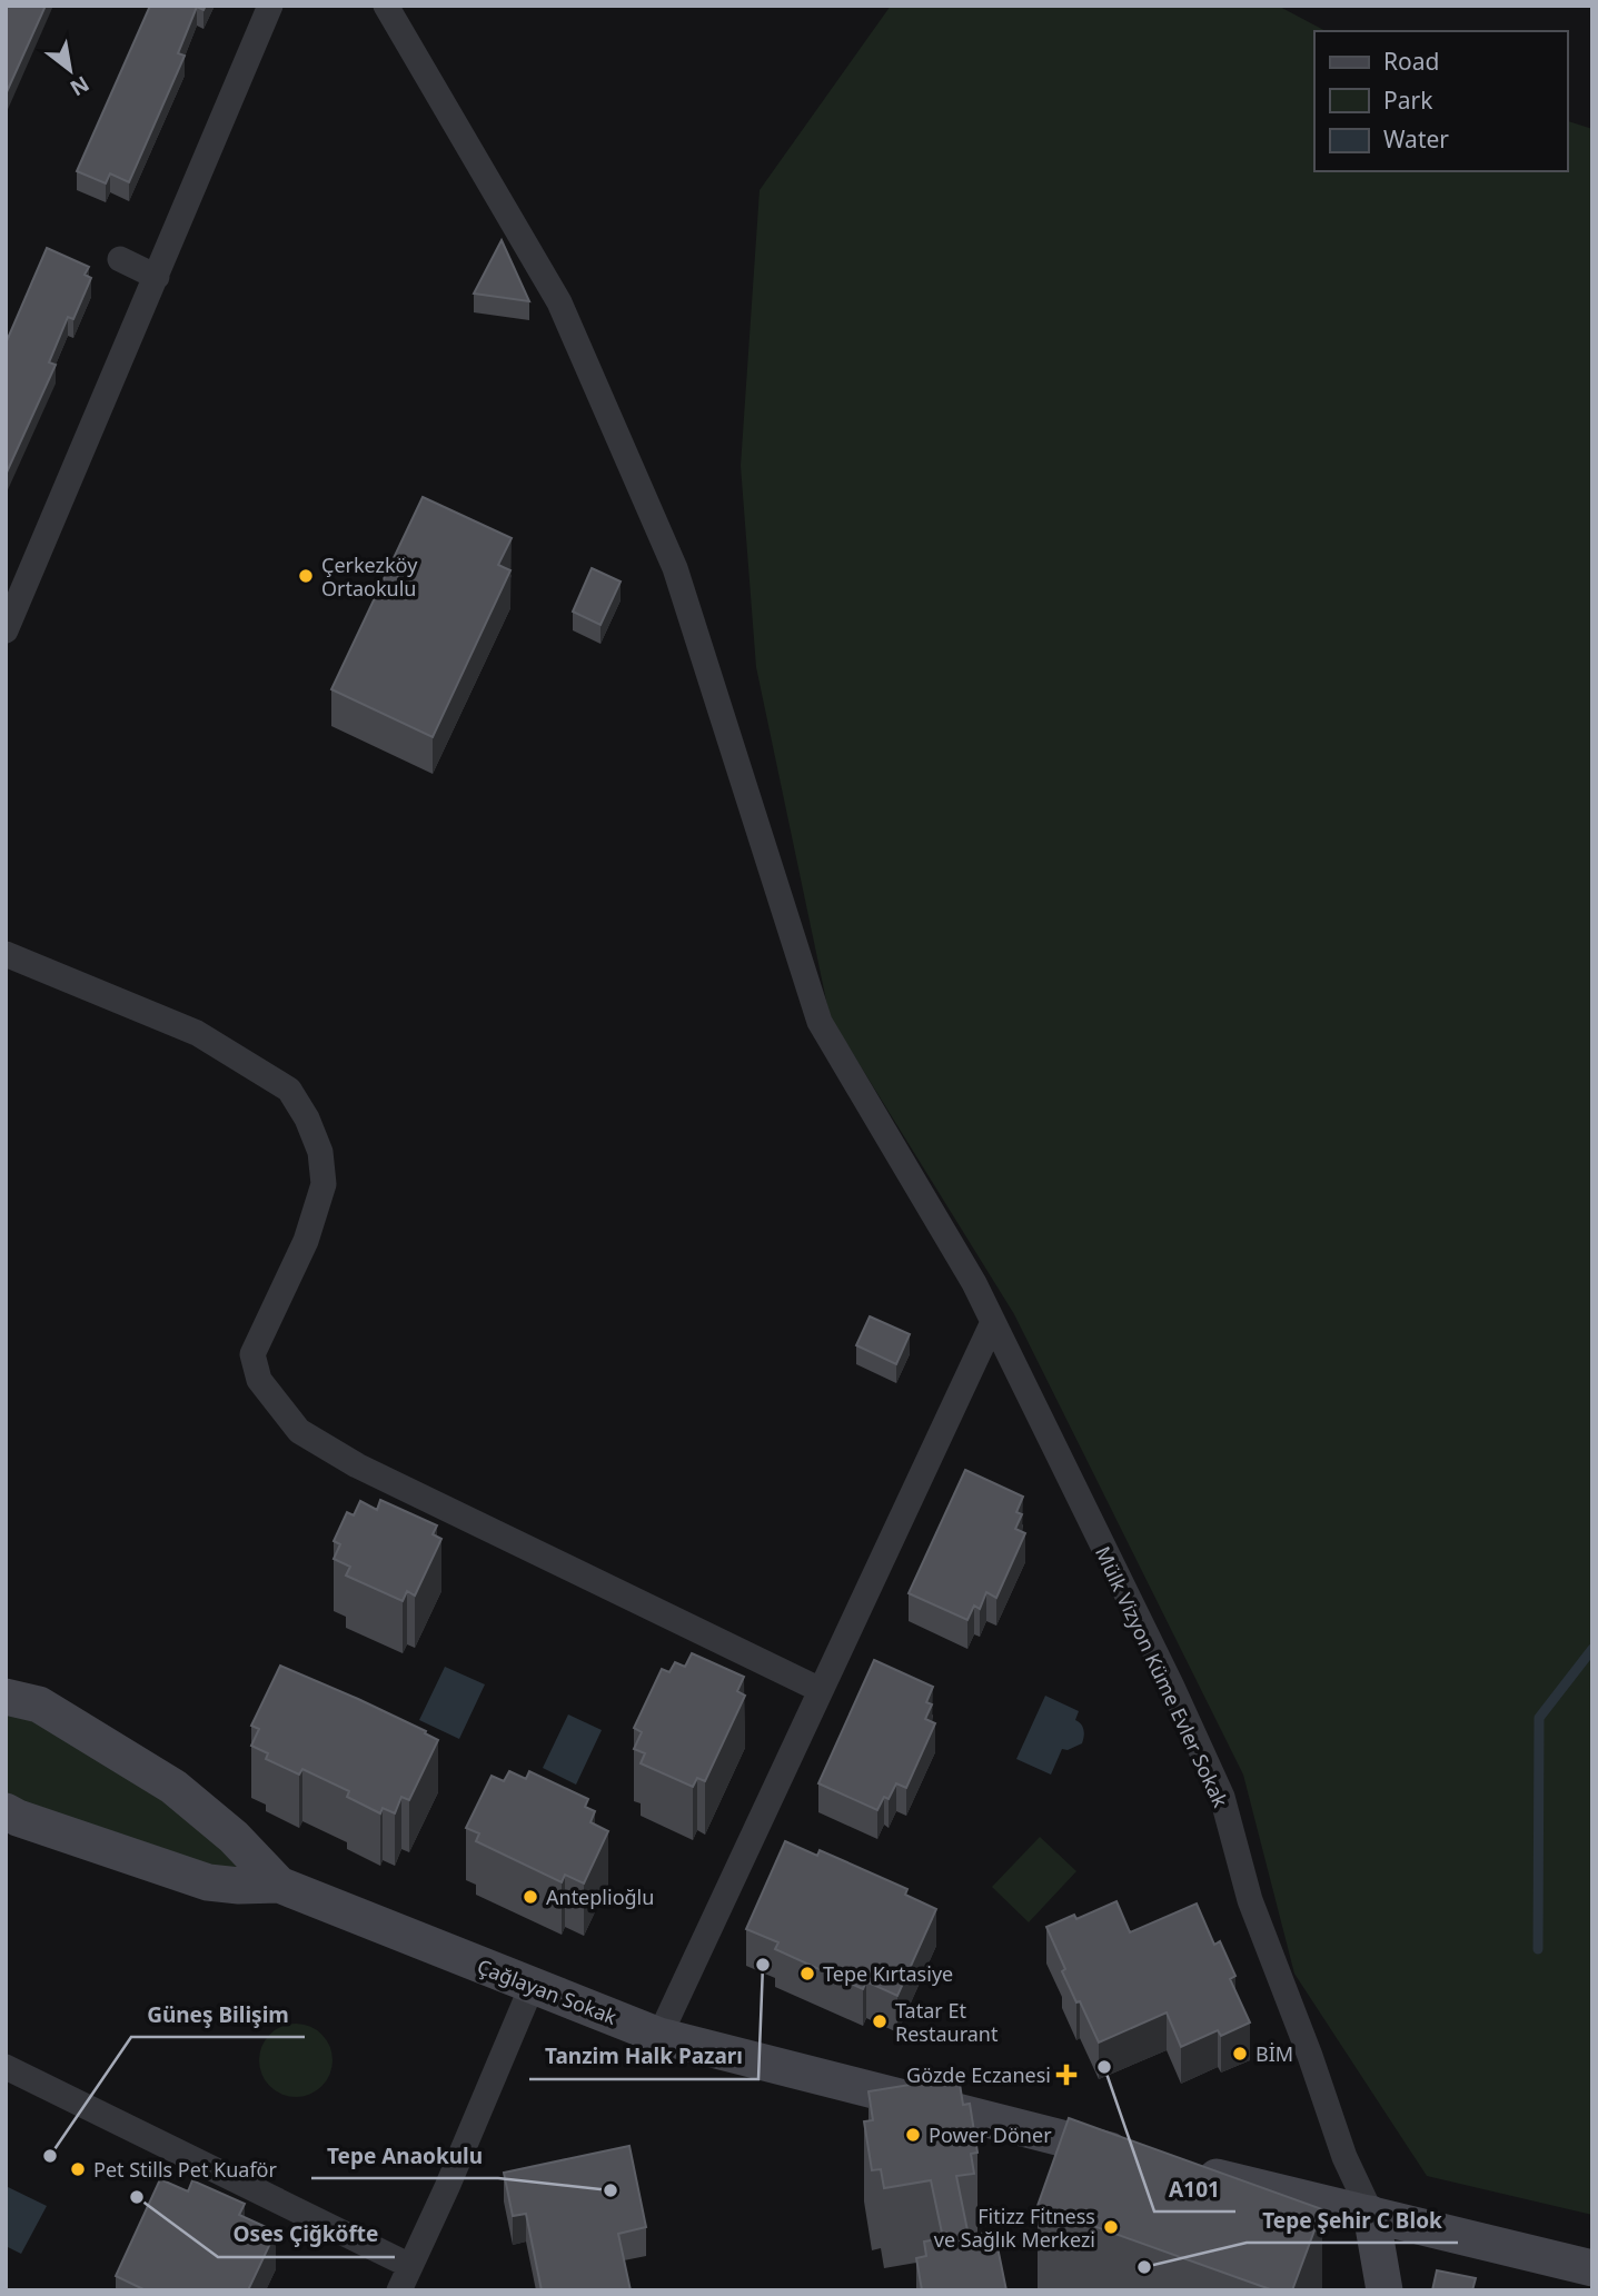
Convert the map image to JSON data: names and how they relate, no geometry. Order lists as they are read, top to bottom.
{
  "streets": {
    "street": ["Mülk Vizyon Küme Evler Sokak", "Çağlayan Sokak"]
  },
  "places": {
    "other": [
      "Çerkezköy Ortaokulu",
      "Anteplioğlu",
      "Tanzim Halk Pazarı",
      "Tepe Kırtasiye",
      "Tatar Et Restaurant",
      "BİM",
      "A101",
      "Power Döner",
      "Güneş Bilişim",
      "Pet Stills Pet Kuaför",
      "Tepe Anaokulu",
      "Oses Çiğköfte",
      "Fitizz Fitness ve Sağlık Merkezi",
      "Tepe Şehir C Blok"
    ],
    "health": ["Gözde Eczanesi"]
  },
  "legend": ["Road", "Park", "Water"],
  "north": "bottom right"
}
